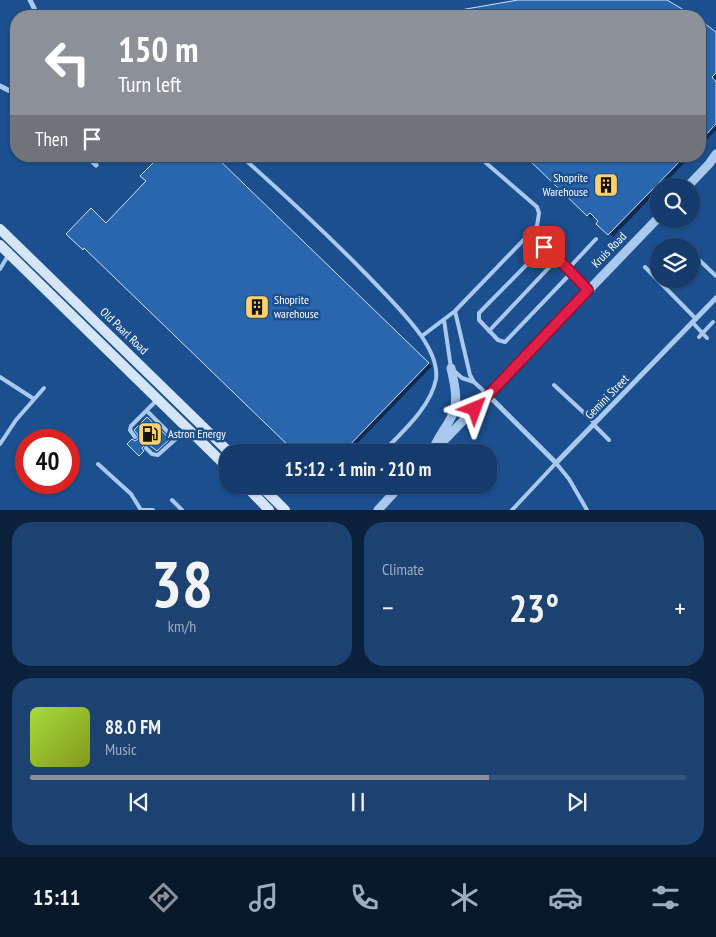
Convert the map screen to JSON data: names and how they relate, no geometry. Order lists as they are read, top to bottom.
{
  "streets": {
    "main road": ["Old Paarl Road"],
    "street": ["Kruis Road", "Gemini Street"]
  },
  "places": {
    "building": ["Shoprite Warehouse", "Shoprite warehouse"],
    "fuel station": ["Astron Energy"]
  },
  "page": {
    "turn": ["150 m", "Turn left"],
    "then": "Then",
    "limit": "40",
    "trip": "15:12 · 1 min · 210 m",
    "tile": [
      ["38", "km/h"],
      "Climate"
    ],
    "heat": ["−", "23°", "+"],
    "song": ["88.0 FM", "Music"],
    "tabs": "15:11"
  }
}
